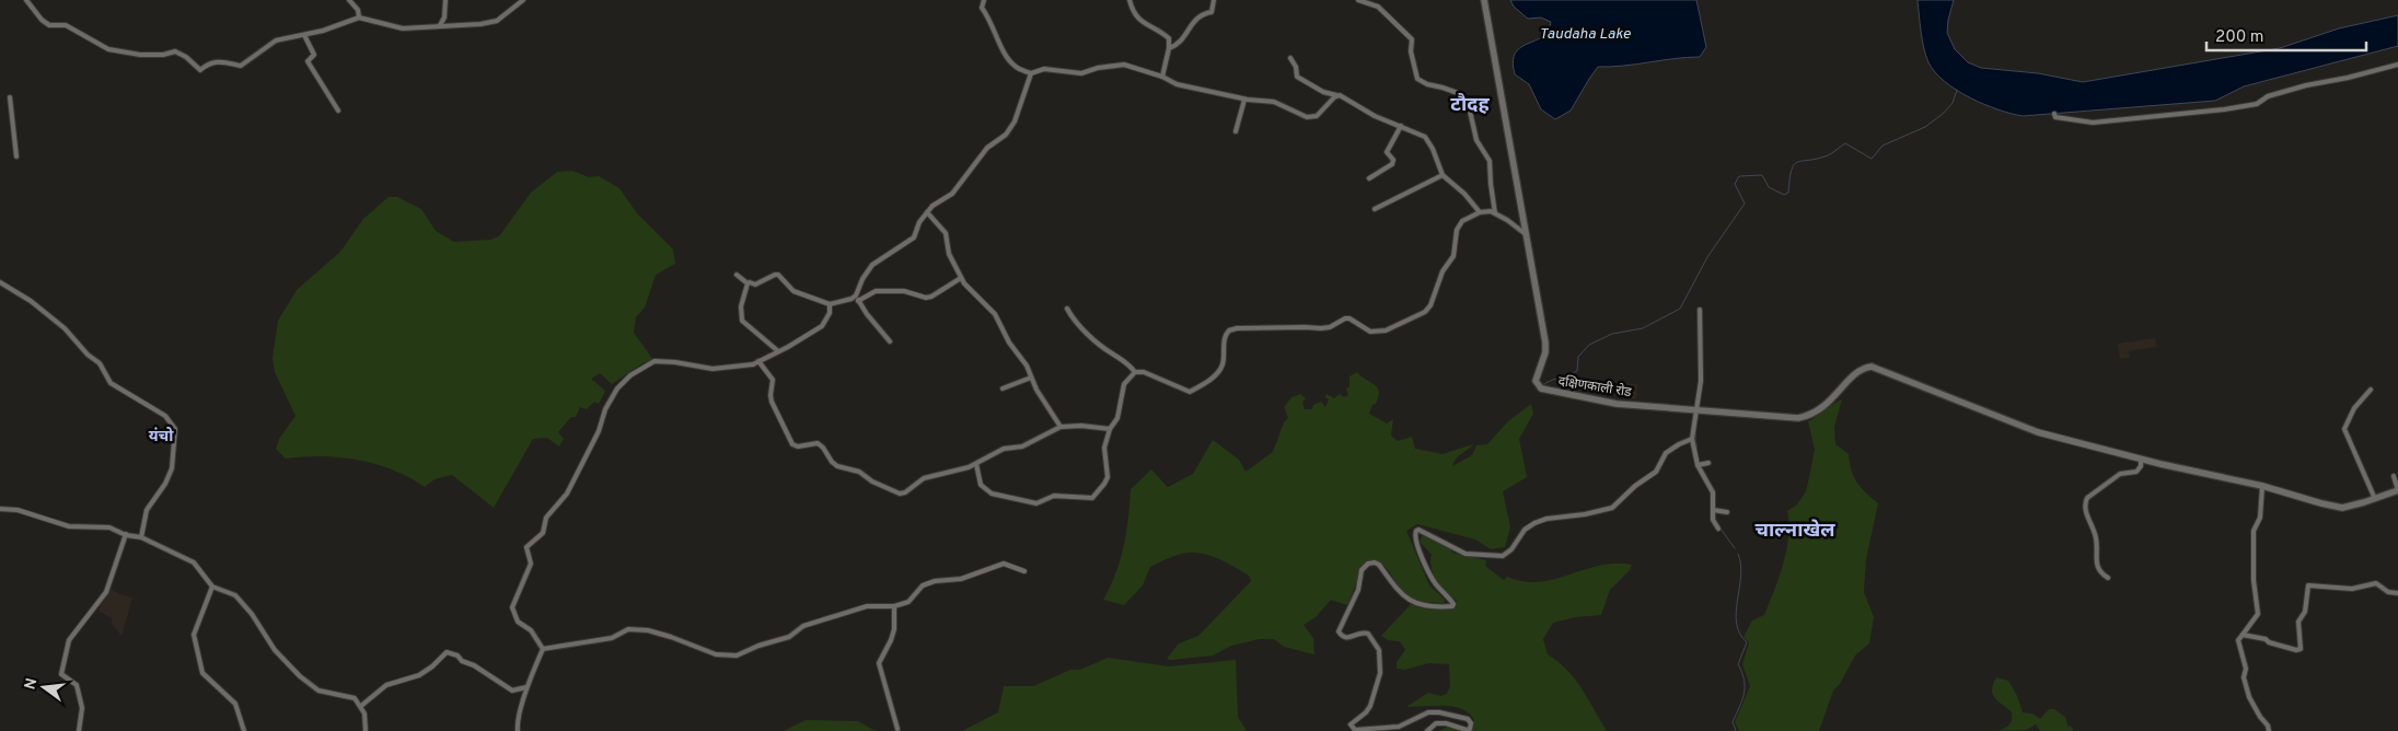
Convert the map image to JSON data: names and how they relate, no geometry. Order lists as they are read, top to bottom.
{
  "streets": {
    "main road": ["दक्षिणकाली रोड"]
  },
  "districts": ["टौदह", "यंचो", "चाल्नाखेल"],
  "water": ["Taudaha Lake"],
  "scale_bar": "200 m",
  "north": "left"
}
